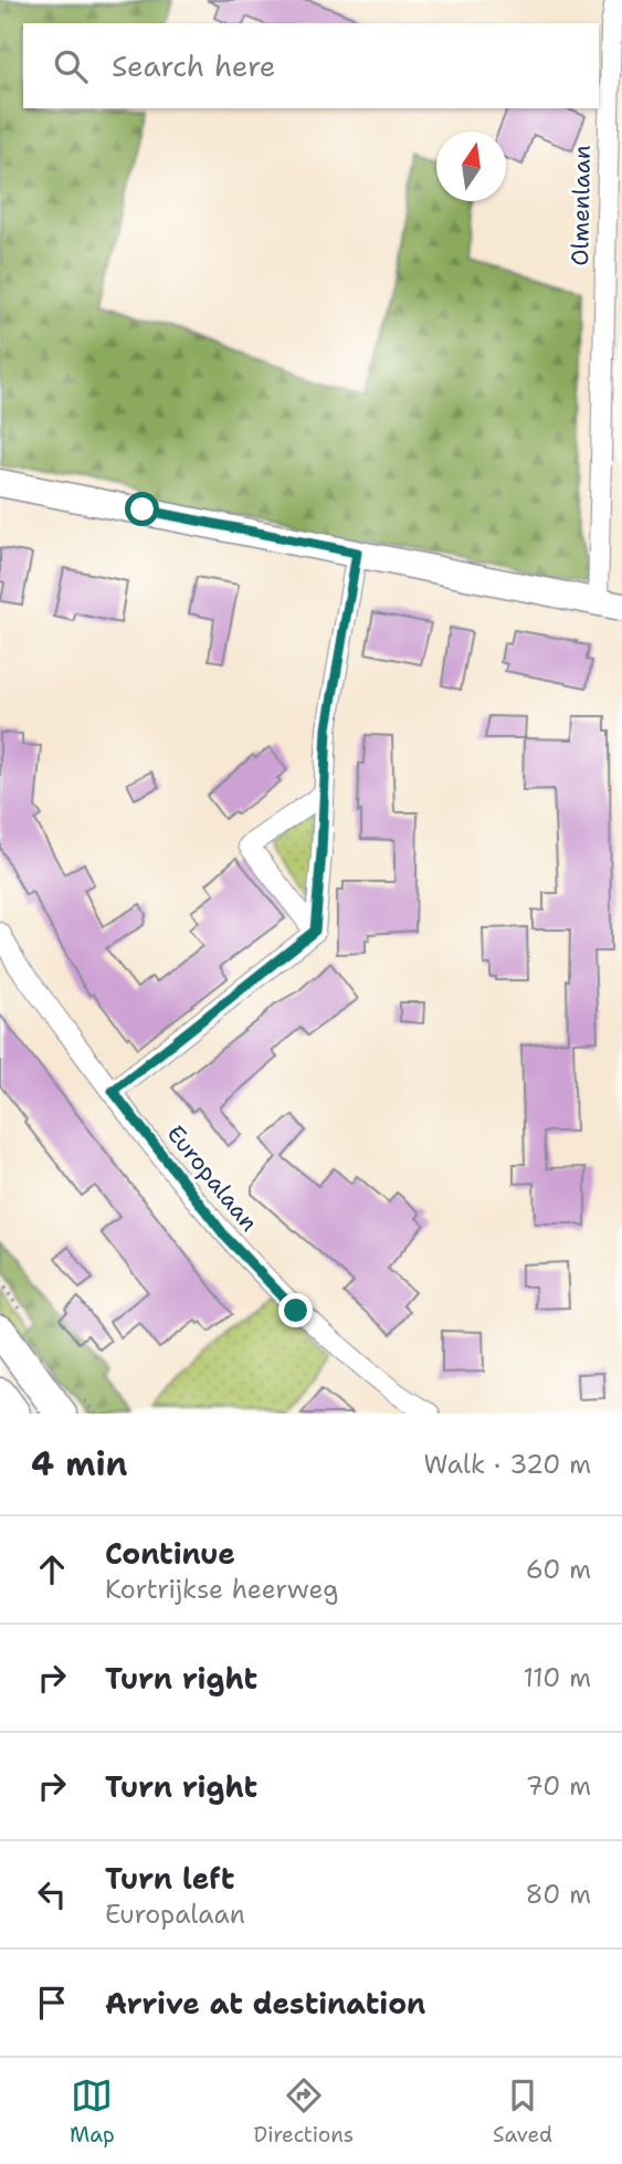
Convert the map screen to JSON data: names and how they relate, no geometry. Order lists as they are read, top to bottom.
{
  "streets": {
    "street": ["Olmenlaan", "Europalaan"]
  },
  "north": "top",
  "page": {
    "search": "Search here",
    "heading": ["4 min", "Walk · 320 m"],
    "list": [
      ["Continue", "Kortrijkse heerweg", "60 m"],
      ["Turn right", "110 m"],
      ["Turn right", "70 m"],
      ["Turn left", "Europalaan", "80 m"],
      "Arrive at destination"
    ],
    "nav": ["Map", "Directions", "Saved"]
  }
}
